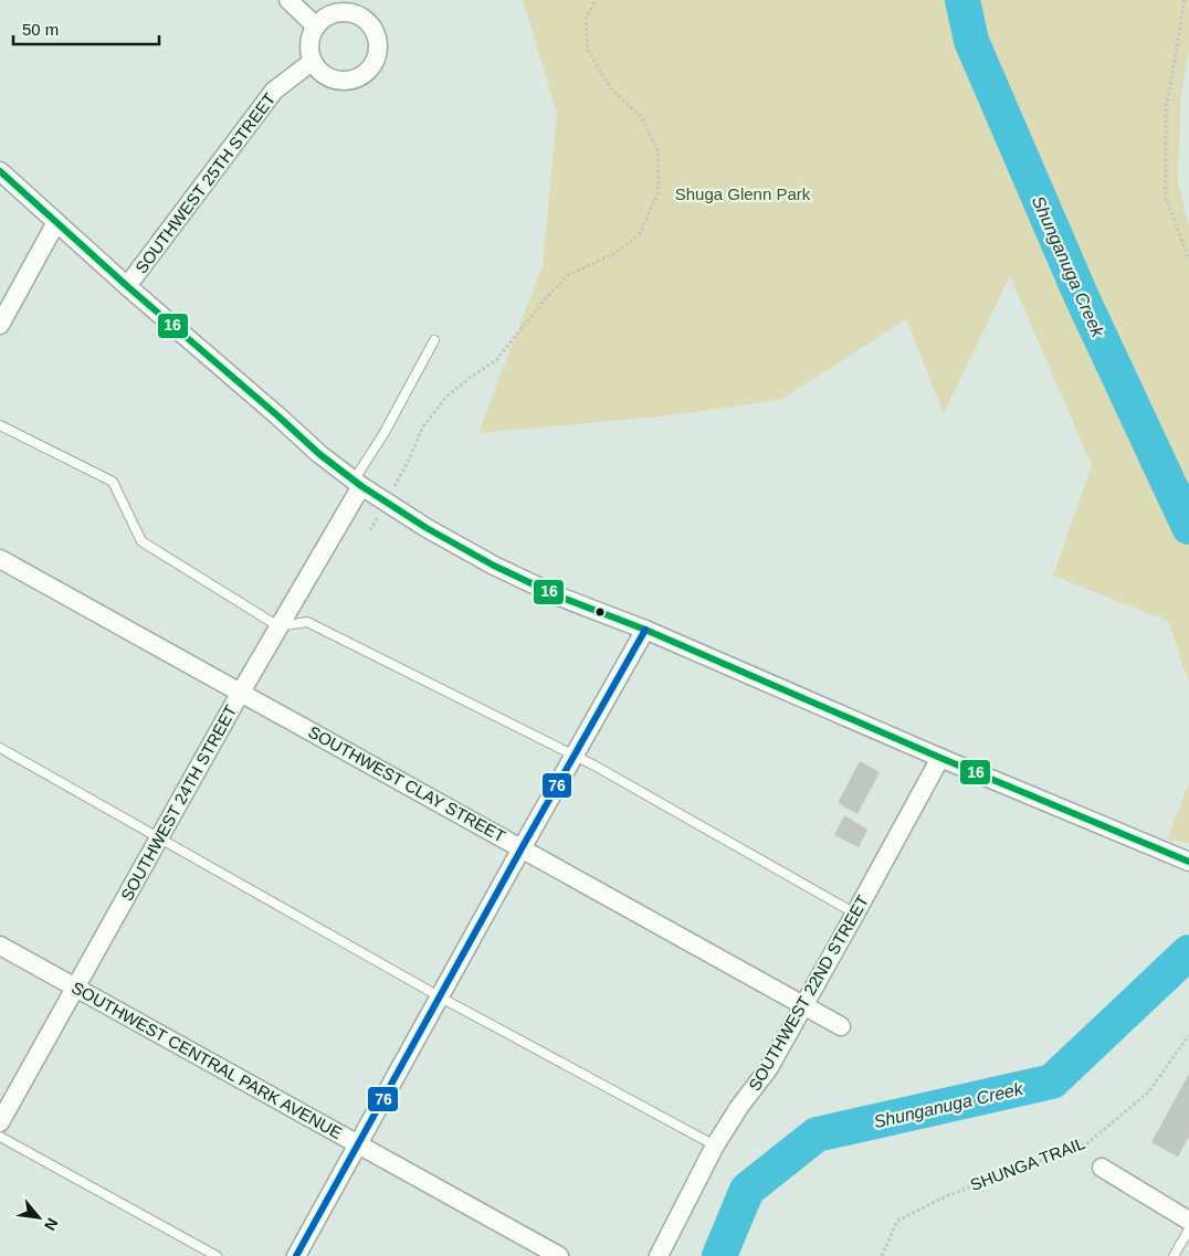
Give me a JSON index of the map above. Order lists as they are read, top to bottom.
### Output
{
  "streets": {
    "street": [
      "SOUTHWEST 25TH STREET",
      "SOUTHWEST CLAY STREET",
      "SOUTHWEST 24TH STREET",
      "SOUTHWEST 22ND STREET",
      "SOUTHWEST CENTRAL PARK AVENUE"
    ],
    "path": ["SHUNGA TRAIL"]
  },
  "crossings": [
    ["SOUTHWEST CLAY STREET", "SOUTHWEST 24TH STREET"],
    ["SOUTHWEST CLAY STREET", "SOUTHWEST 22ND STREET"],
    ["SOUTHWEST 24TH STREET", "SOUTHWEST CENTRAL PARK AVENUE"]
  ],
  "water": ["Shunganuga Creek"],
  "parks": ["Shuga Glenn Park"],
  "lines": ["transit line 16", "transit line 76"],
  "scale_bar": "50 m",
  "north": "bottom right"
}
